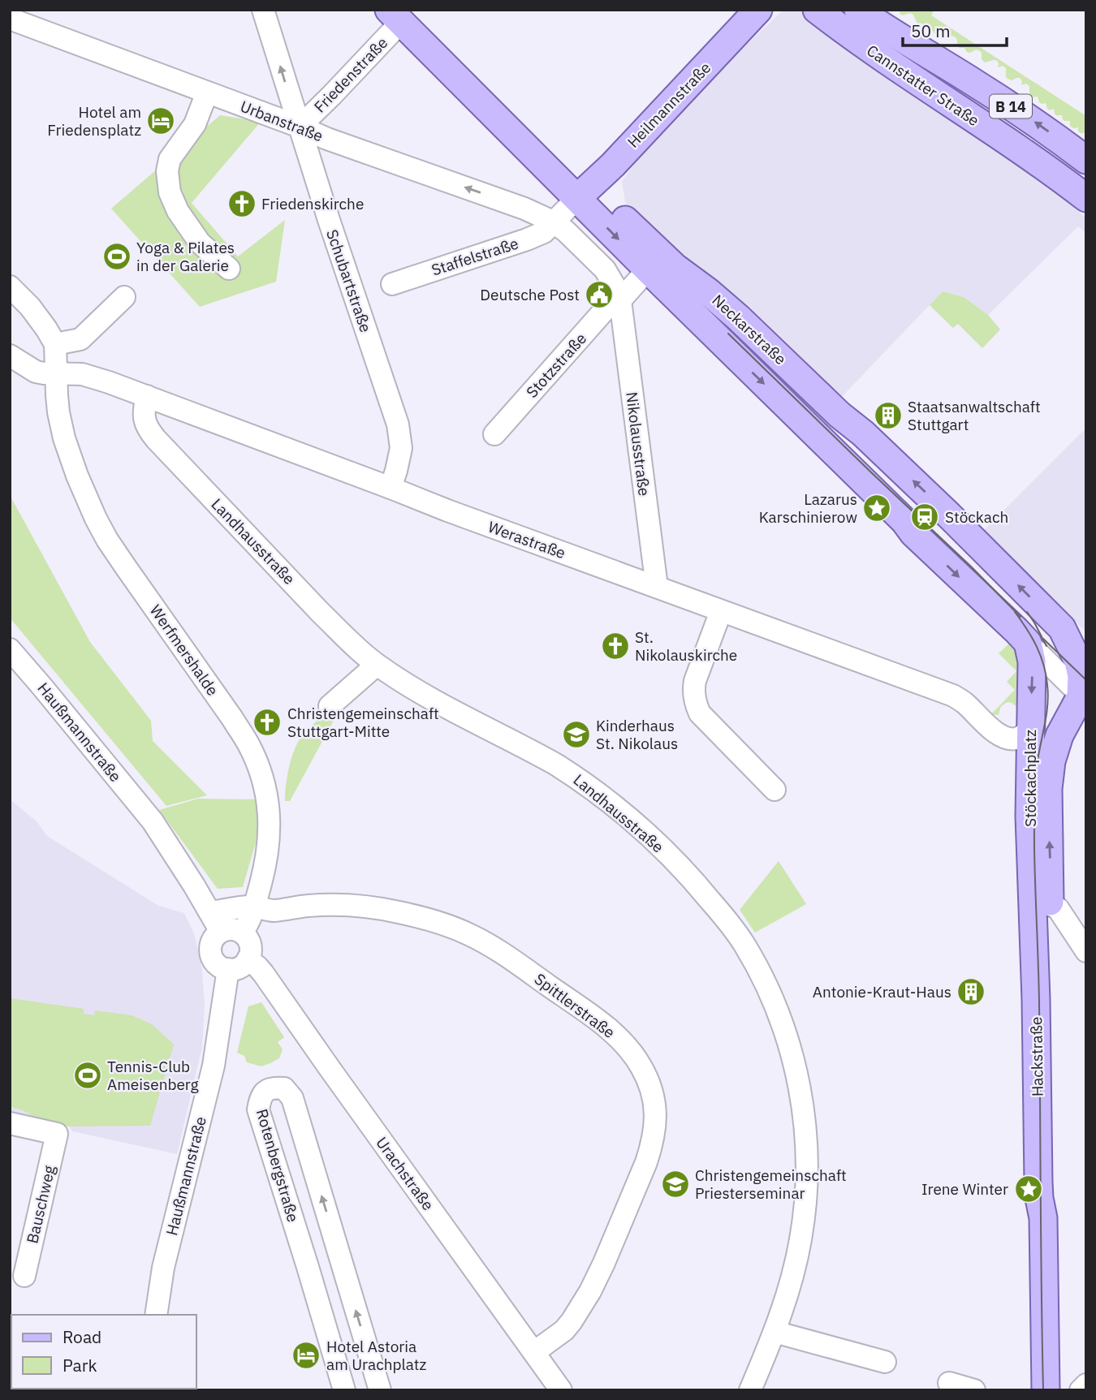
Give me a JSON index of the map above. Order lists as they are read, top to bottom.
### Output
{
  "streets": {
    "main road": [
      "Cannstatter Straße",
      "Heilmannstraße",
      "B 14",
      "Neckarstraße",
      "Stöckachplatz",
      "Hackstraße"
    ],
    "street": [
      "Friedenstraße",
      "Urbanstraße",
      "Staffelstraße",
      "Schubartstraße",
      "Stotzstraße",
      "Nikolausstraße",
      "Werastraße",
      "Landhausstraße",
      "Werfmershalde",
      "Haußmannstraße",
      "Spittlerstraße",
      "Rotenbergstraße",
      "Urachstraße",
      "Bauschweg"
    ]
  },
  "crossings": [
    ["Friedenstraße", "Urbanstraße"],
    ["Friedenstraße", "Schubartstraße"],
    ["Friedenstraße", "Neckarstraße"],
    ["Heilmannstraße", "Neckarstraße"],
    ["Urbanstraße", "Staffelstraße"],
    ["Urbanstraße", "Schubartstraße"],
    ["Urbanstraße", "Neckarstraße"],
    ["Staffelstraße", "Neckarstraße"],
    ["Schubartstraße", "Werastraße"],
    ["Neckarstraße", "Stotzstraße"],
    ["Neckarstraße", "Nikolausstraße"],
    ["Neckarstraße", "Stöckachplatz"],
    ["Neckarstraße", "Hackstraße"],
    ["Stotzstraße", "Nikolausstraße"],
    ["Nikolausstraße", "Werastraße"],
    ["Werastraße", "Landhausstraße"],
    ["Werastraße", "Werfmershalde"],
    ["Werastraße", "Stöckachplatz"],
    ["Werfmershalde", "Haußmannstraße"],
    ["Werfmershalde", "Spittlerstraße"],
    ["Werfmershalde", "Urachstraße"],
    ["Haußmannstraße", "Spittlerstraße"],
    ["Haußmannstraße", "Urachstraße"],
    ["Stöckachplatz", "Hackstraße"],
    ["Spittlerstraße", "Urachstraße"]
  ],
  "one_way": ["Urbanstraße"],
  "places": {
    "hotel": ["Hotel am Friedensplatz", "Hotel Astoria am Urachplatz"],
    "church": ["Friedenskirche", "St. Nikolauskirche", "Christengemeinschaft Stuttgart-Mitte"],
    "sports": ["Yoga & Pilates in der Galerie", "Tennis-Club Ameisenberg"],
    "public building": ["Deutsche Post"],
    "building": ["Staatsanwaltschaft Stuttgart", "Antonie-Kraut-Haus"],
    "place": ["Lazarus Karschinierow", "Irene Winter"],
    "station": ["Stöckach"],
    "school or university": ["Kinderhaus St. Nikolaus", "Christengemeinschaft Priesterseminar"]
  },
  "legend": ["Road", "Park"],
  "scale_bar": "50 m"
}
